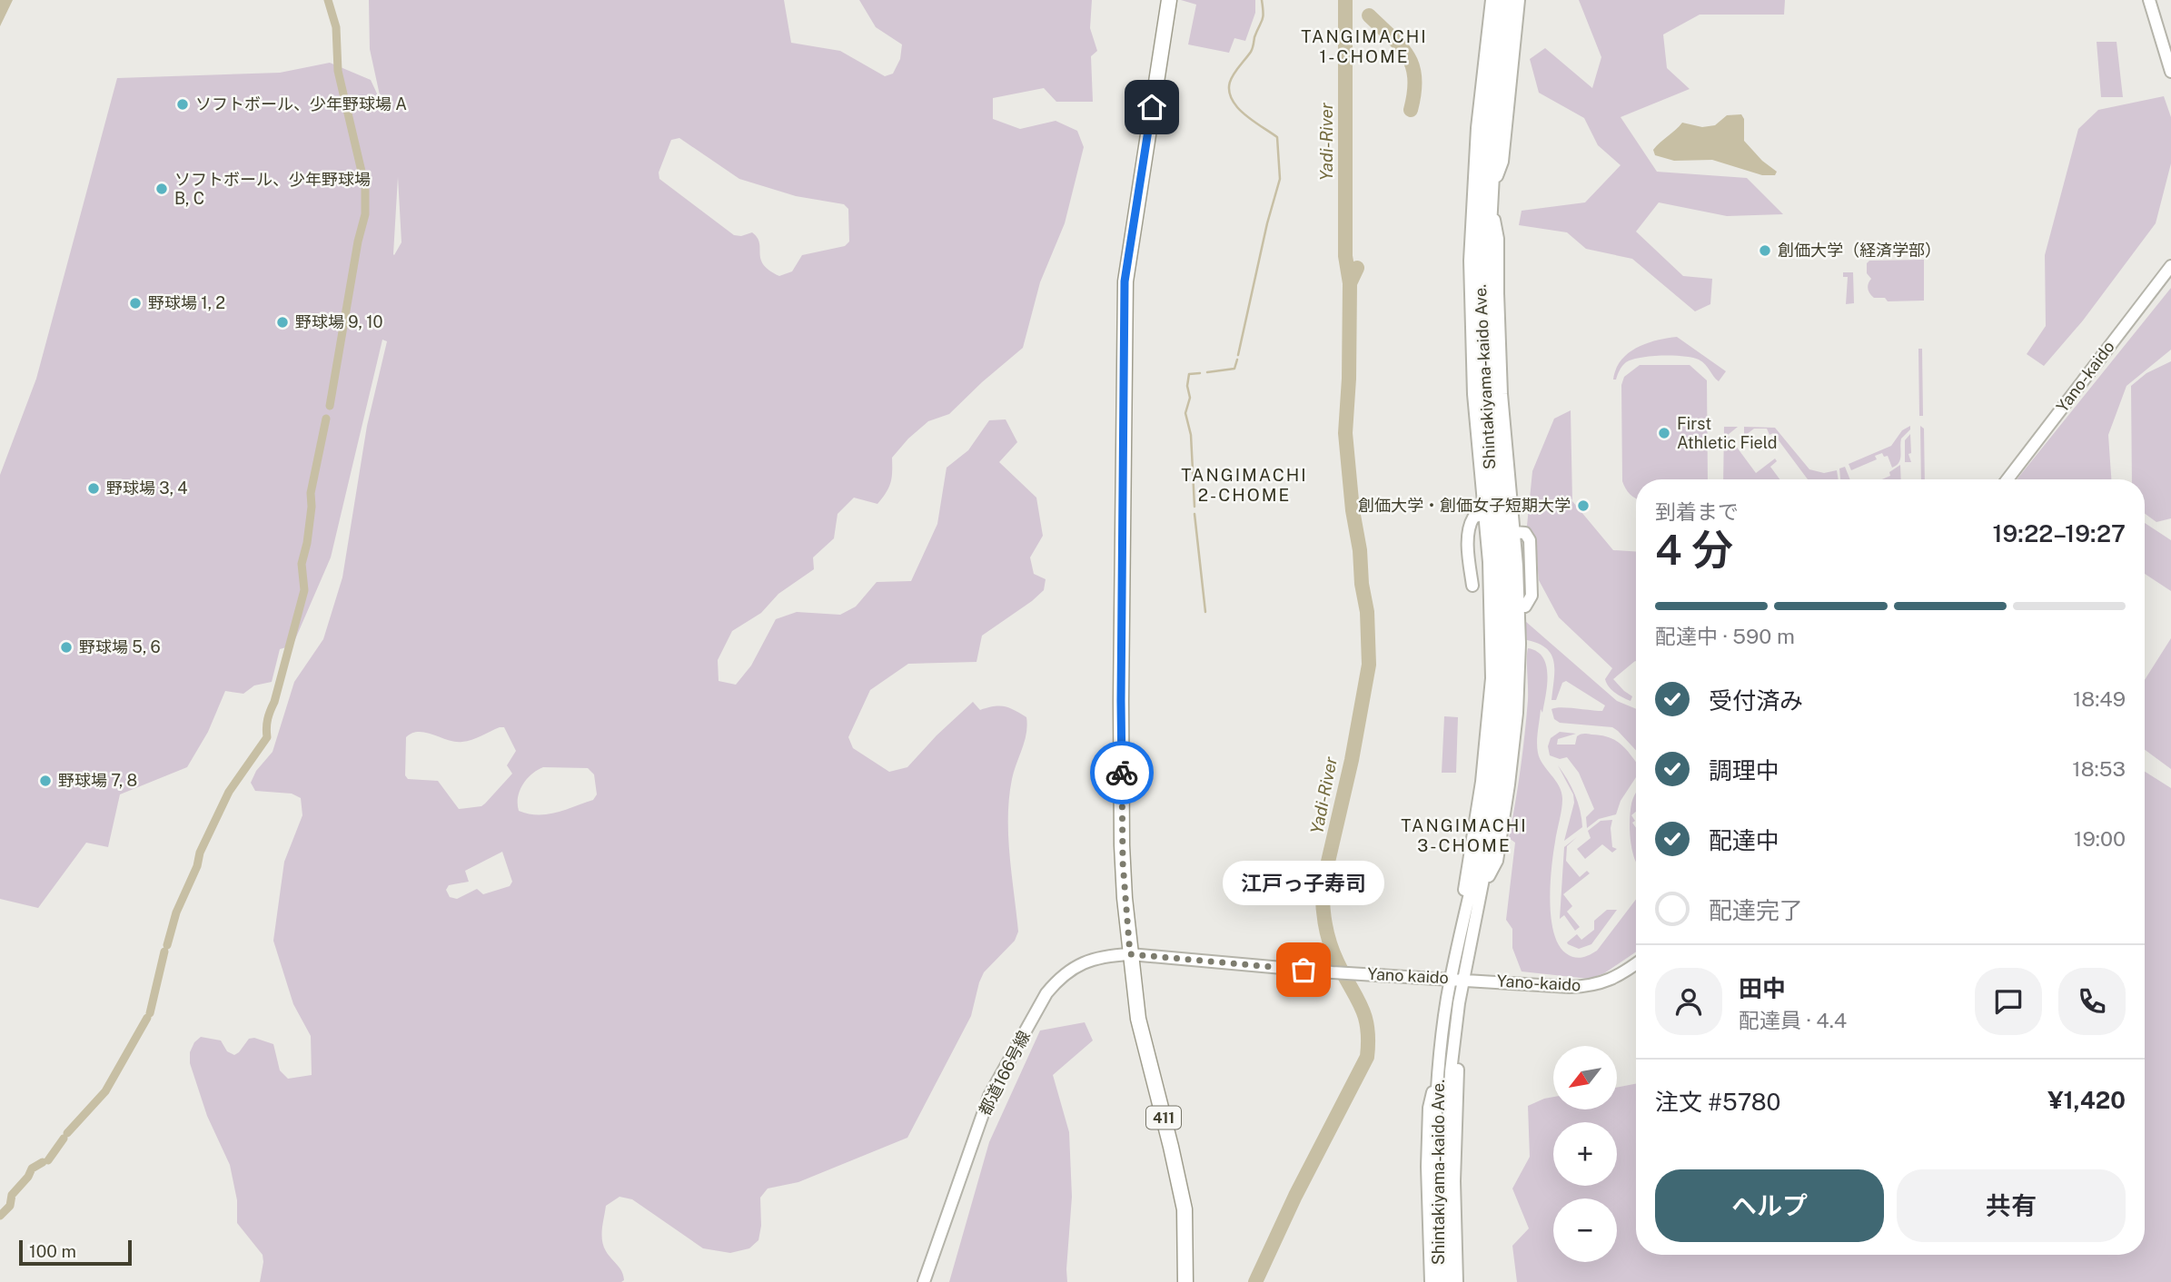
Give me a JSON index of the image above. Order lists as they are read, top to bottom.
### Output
{
  "streets": {
    "highway": ["411"],
    "main road": [
      "Shintakiyama-kaido Ave.",
      "Yano-kaido",
      "Yano kaido",
      "都道166号線"
    ]
  },
  "crossings": [
    ["Shintakiyama-kaido Ave.", "Yano-kaido"],
    ["Shintakiyama-kaido Ave.", "Yano kaido"],
    ["Yano-kaido", "Yano kaido"],
    ["Yano kaido", "都道166号線"],
    ["Yano kaido", "411"],
    ["都道166号線", "411"]
  ],
  "districts": ["TANGIMACHI 1-CHOME", "TANGIMACHI 2-CHOME", "TANGIMACHI 3-CHOME"],
  "water": ["Yadi-River"],
  "places": [
    "ソフトボール、少年野球場 A",
    "ソフトボール、少年野球場 B, C",
    "創価大学（経済学部）",
    "野球場 1, 2",
    "野球場 9, 10",
    "First Athletic Field",
    "野球場 3, 4",
    "創価大学・創価女子短期大学",
    "野球場 5, 6",
    "野球場 7, 8",
    "江戸っ子寿司"
  ],
  "scale_bar": "100 m",
  "north": "bottom left",
  "page": {
    "heading": ["4 分", "到着まで", "19:22–19:27"],
    "panel": [
      "田中",
      "配達員 · 4.4",
      "注文 #5780",
      "¥1,420"
    ],
    "bar": "配達中 · 590 m",
    "list": [
      ["受付済み", "18:49"],
      ["調理中", "18:53"],
      ["配達中", "19:00"],
      "配達完了"
    ],
    "bubble": "江戸っ子寿司",
    "map_buttons": ["+", "−"],
    "buttons": ["ヘルプ", "共有"],
    "scale": "100 m"
  }
}
